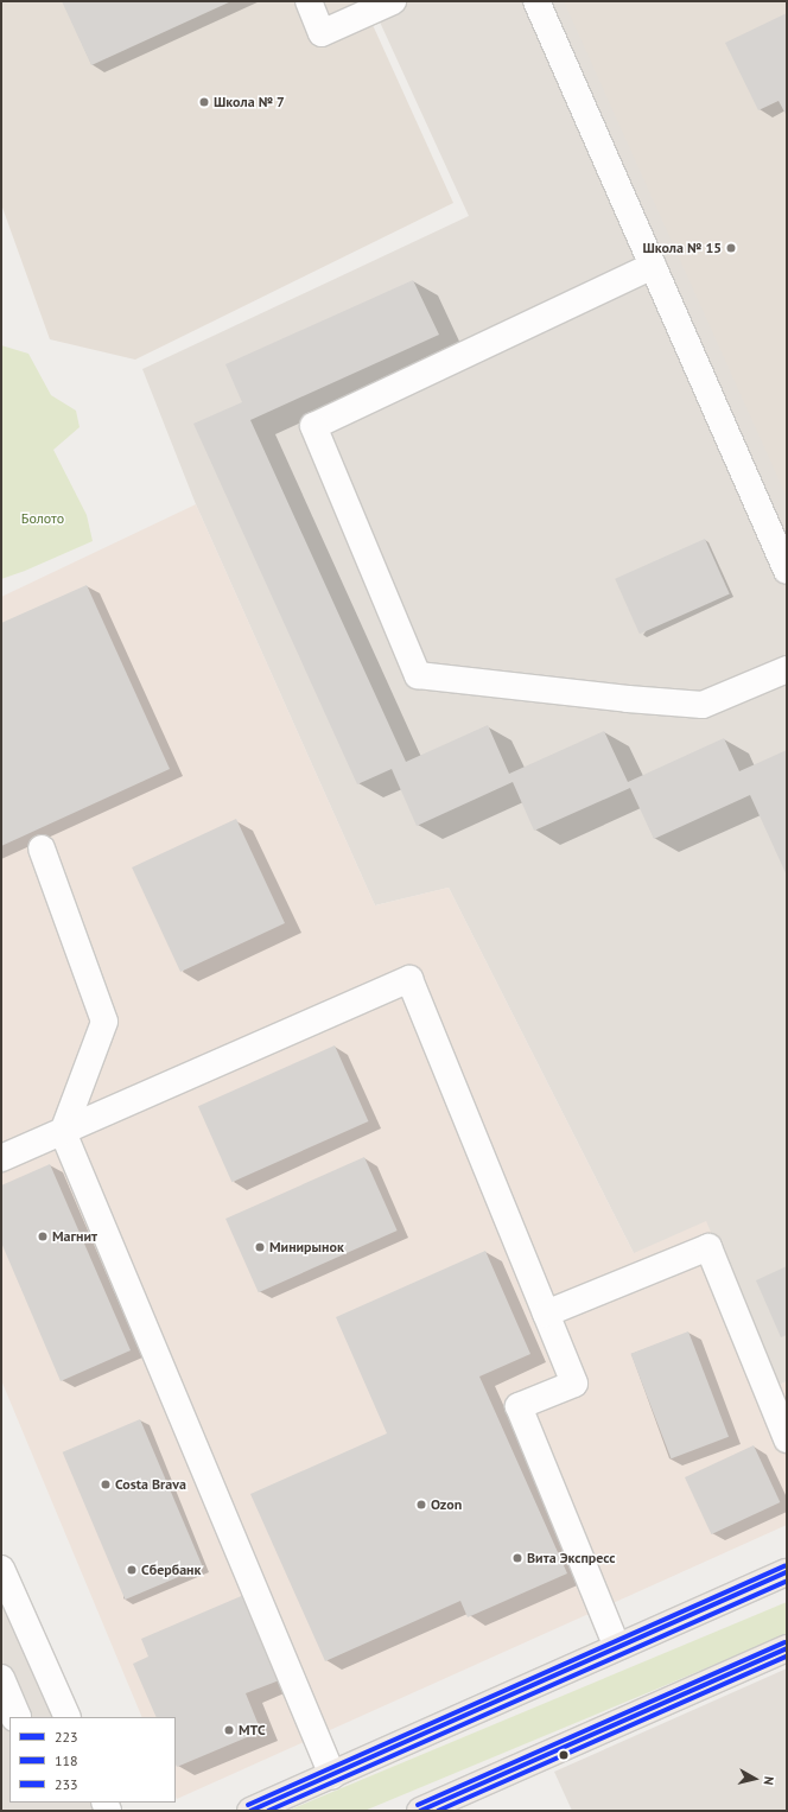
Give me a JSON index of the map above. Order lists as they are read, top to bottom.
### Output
{
  "parks": ["Болото"],
  "places": [
    "Школа № 7",
    "Школа № 15",
    "Магнит",
    "Минирынок",
    "Costa Brava",
    "Ozon",
    "Вита Экспресс",
    "Сбербанк",
    "МТС"
  ],
  "lines": ["transit line 233", "transit line 223", "transit line 118"],
  "legend": ["223", "118", "233"],
  "north": "right"
}
